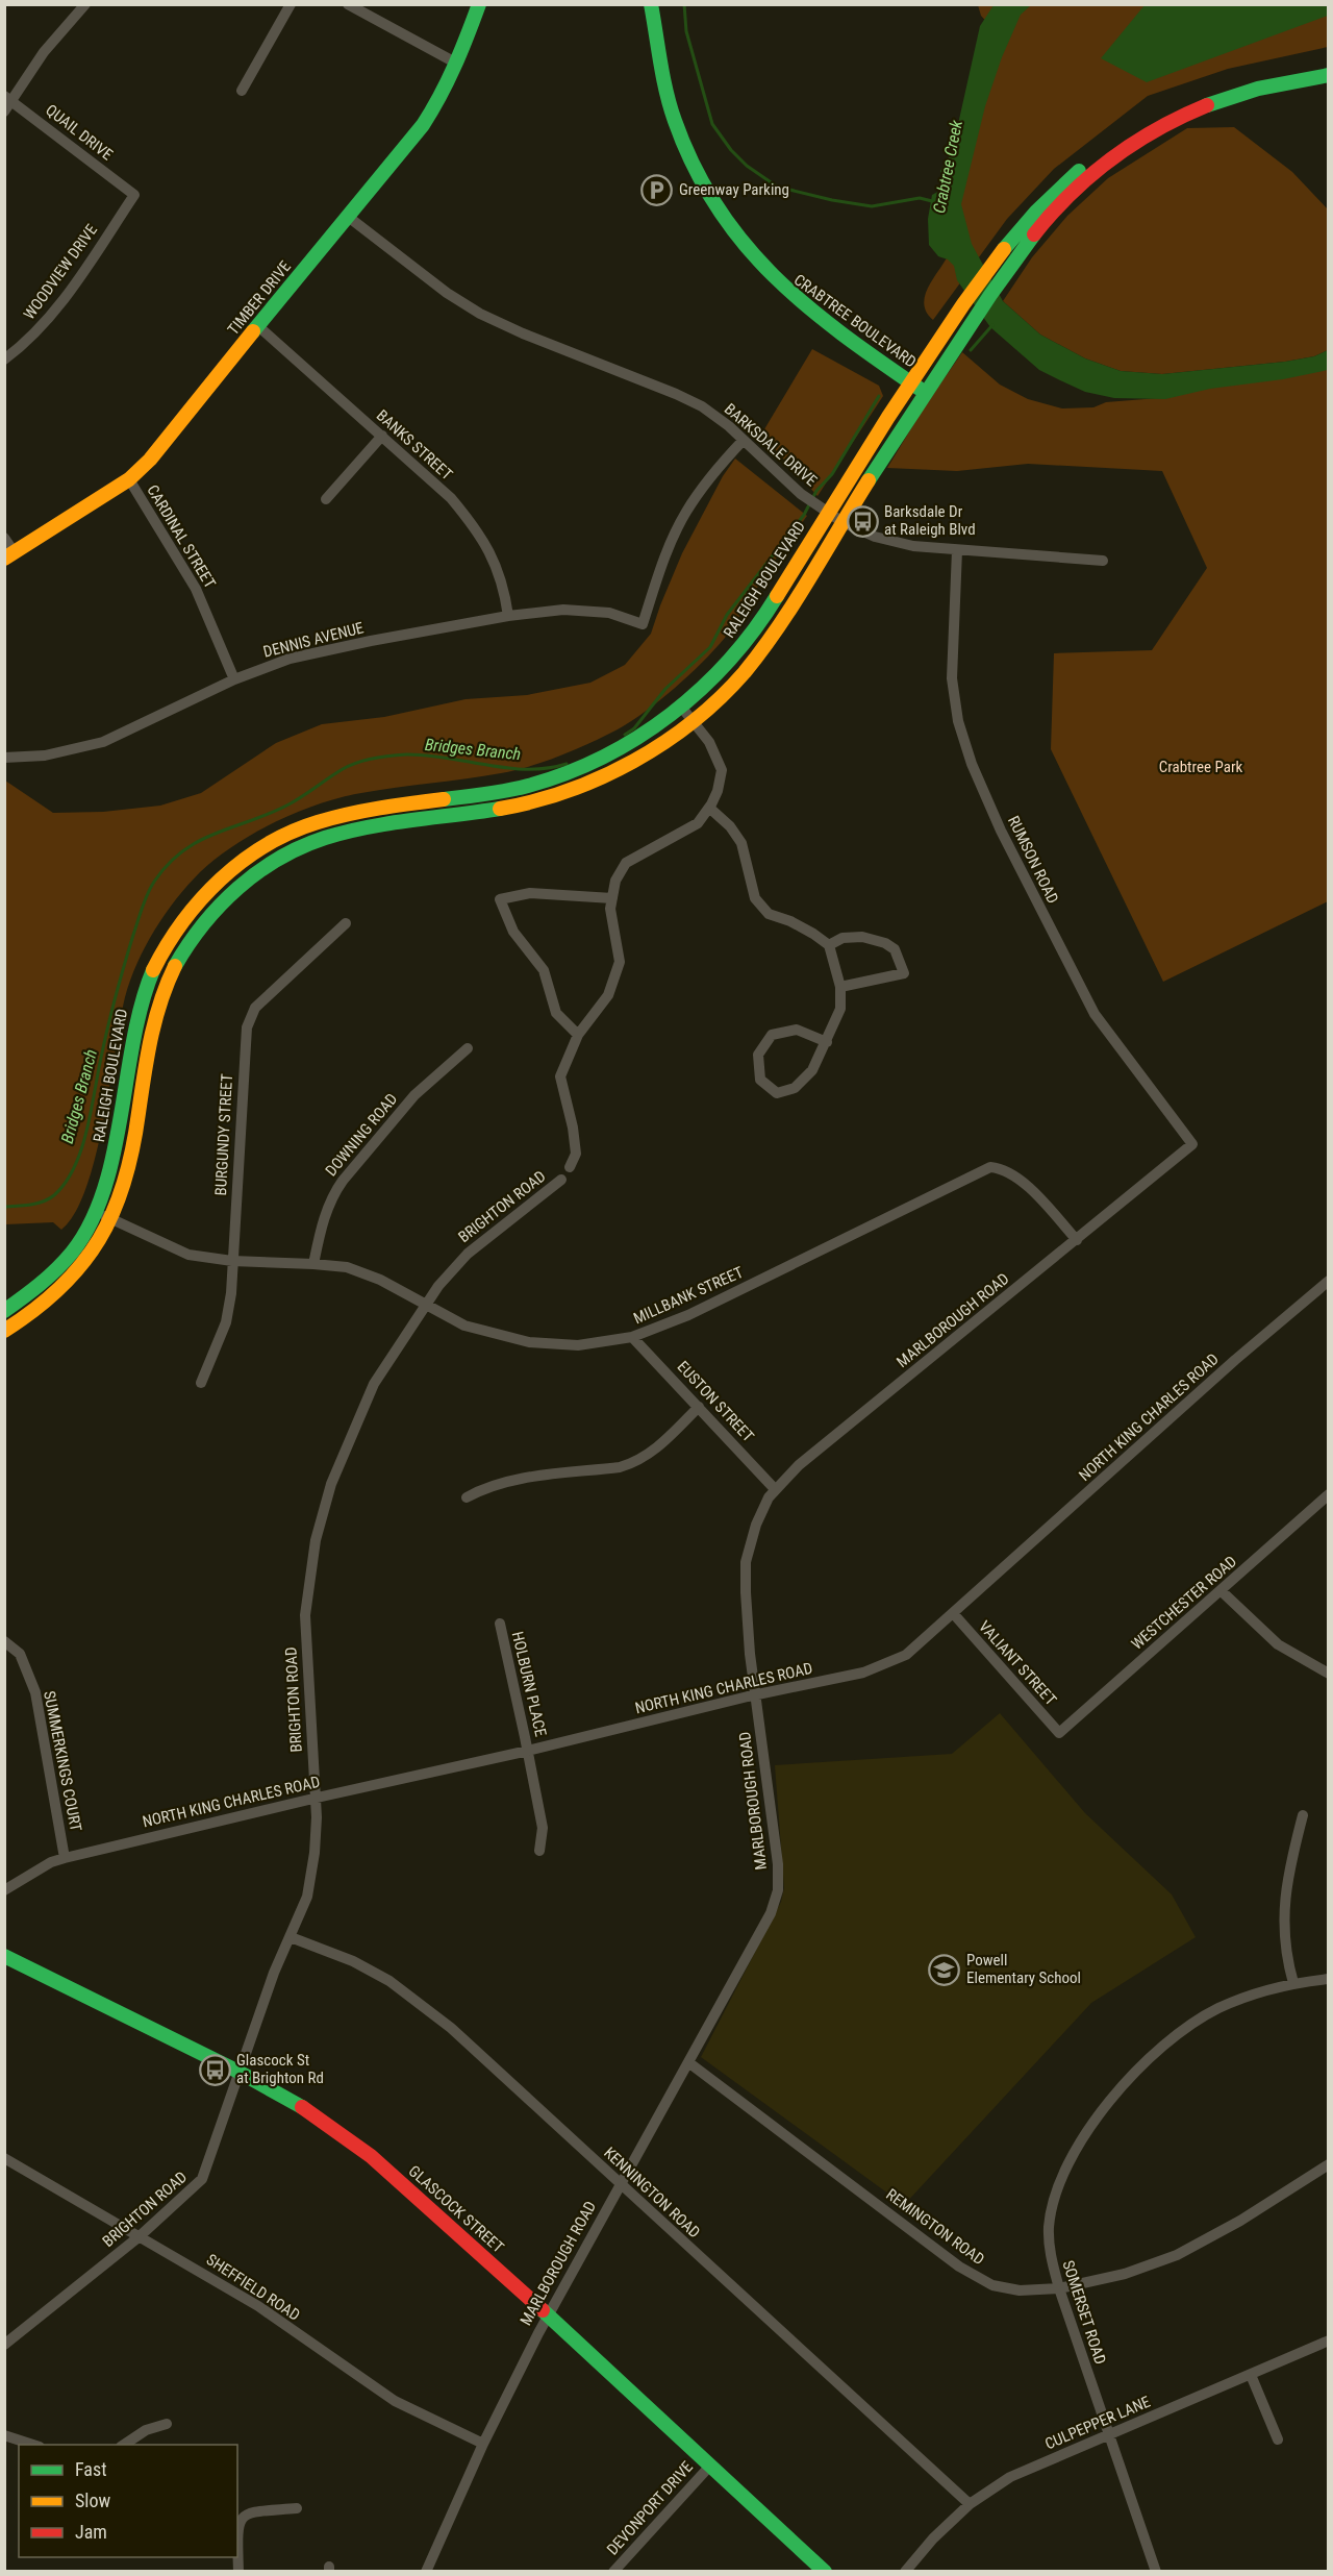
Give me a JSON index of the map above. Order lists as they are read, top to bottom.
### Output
{
  "streets": {
    "main road": [
      "TIMBER DRIVE",
      "CRABTREE BOULEVARD",
      "RALEIGH BOULEVARD",
      "GLASCOCK STREET"
    ],
    "street": [
      "QUAIL DRIVE",
      "WOODVIEW DRIVE",
      "BANKS STREET",
      "BARKSDALE DRIVE",
      "CARDINAL STREET",
      "DENNIS AVENUE",
      "RUMSON ROAD",
      "BURGUNDY STREET",
      "DOWNING ROAD",
      "BRIGHTON ROAD",
      "MILLBANK STREET",
      "MARLBOROUGH ROAD",
      "EUSTON STREET",
      "NORTH KING CHARLES ROAD",
      "WESTCHESTER ROAD",
      "VALIANT STREET",
      "HOLBURN PLACE",
      "SUMMERKINGS COURT",
      "KENNINGTON ROAD",
      "REMINGTON ROAD",
      "SHEFFIELD ROAD",
      "SOMERSET ROAD",
      "CULPEPPER LANE",
      "DEVONPORT DRIVE"
    ]
  },
  "crossings": [
    ["QUAIL DRIVE", "WOODVIEW DRIVE"],
    ["TIMBER DRIVE", "BANKS STREET"],
    ["TIMBER DRIVE", "BARKSDALE DRIVE"],
    ["TIMBER DRIVE", "CARDINAL STREET"],
    ["CRABTREE BOULEVARD", "RALEIGH BOULEVARD"],
    ["BANKS STREET", "DENNIS AVENUE"],
    ["BARKSDALE DRIVE", "RALEIGH BOULEVARD"],
    ["BARKSDALE DRIVE", "DENNIS AVENUE"],
    ["BARKSDALE DRIVE", "RUMSON ROAD"],
    ["CARDINAL STREET", "DENNIS AVENUE"],
    ["RALEIGH BOULEVARD", "MILLBANK STREET"],
    ["RUMSON ROAD", "MARLBOROUGH ROAD"],
    ["BURGUNDY STREET", "MILLBANK STREET"],
    ["DOWNING ROAD", "MILLBANK STREET"],
    ["BRIGHTON ROAD", "MILLBANK STREET"],
    ["BRIGHTON ROAD", "NORTH KING CHARLES ROAD"],
    ["BRIGHTON ROAD", "KENNINGTON ROAD"],
    ["BRIGHTON ROAD", "GLASCOCK STREET"],
    ["BRIGHTON ROAD", "SHEFFIELD ROAD"],
    ["MILLBANK STREET", "MARLBOROUGH ROAD"],
    ["MILLBANK STREET", "EUSTON STREET"],
    ["MARLBOROUGH ROAD", "EUSTON STREET"],
    ["MARLBOROUGH ROAD", "NORTH KING CHARLES ROAD"],
    ["MARLBOROUGH ROAD", "KENNINGTON ROAD"],
    ["MARLBOROUGH ROAD", "GLASCOCK STREET"],
    ["MARLBOROUGH ROAD", "REMINGTON ROAD"],
    ["MARLBOROUGH ROAD", "SHEFFIELD ROAD"],
    ["NORTH KING CHARLES ROAD", "VALIANT STREET"],
    ["NORTH KING CHARLES ROAD", "HOLBURN PLACE"],
    ["NORTH KING CHARLES ROAD", "SUMMERKINGS COURT"],
    ["WESTCHESTER ROAD", "VALIANT STREET"],
    ["KENNINGTON ROAD", "CULPEPPER LANE"],
    ["GLASCOCK STREET", "DEVONPORT DRIVE"],
    ["REMINGTON ROAD", "SOMERSET ROAD"],
    ["SOMERSET ROAD", "CULPEPPER LANE"]
  ],
  "water": ["Crabtree Creek", "Bridges Branch"],
  "parks": ["Crabtree Park"],
  "places": {
    "parking": ["Greenway Parking"],
    "bus stop": ["Barksdale Dr at Raleigh Blvd", "Glascock St at Brighton Rd"],
    "school or university": ["Powell Elementary School"]
  },
  "legend": ["Fast", "Slow", "Jam"]
}
